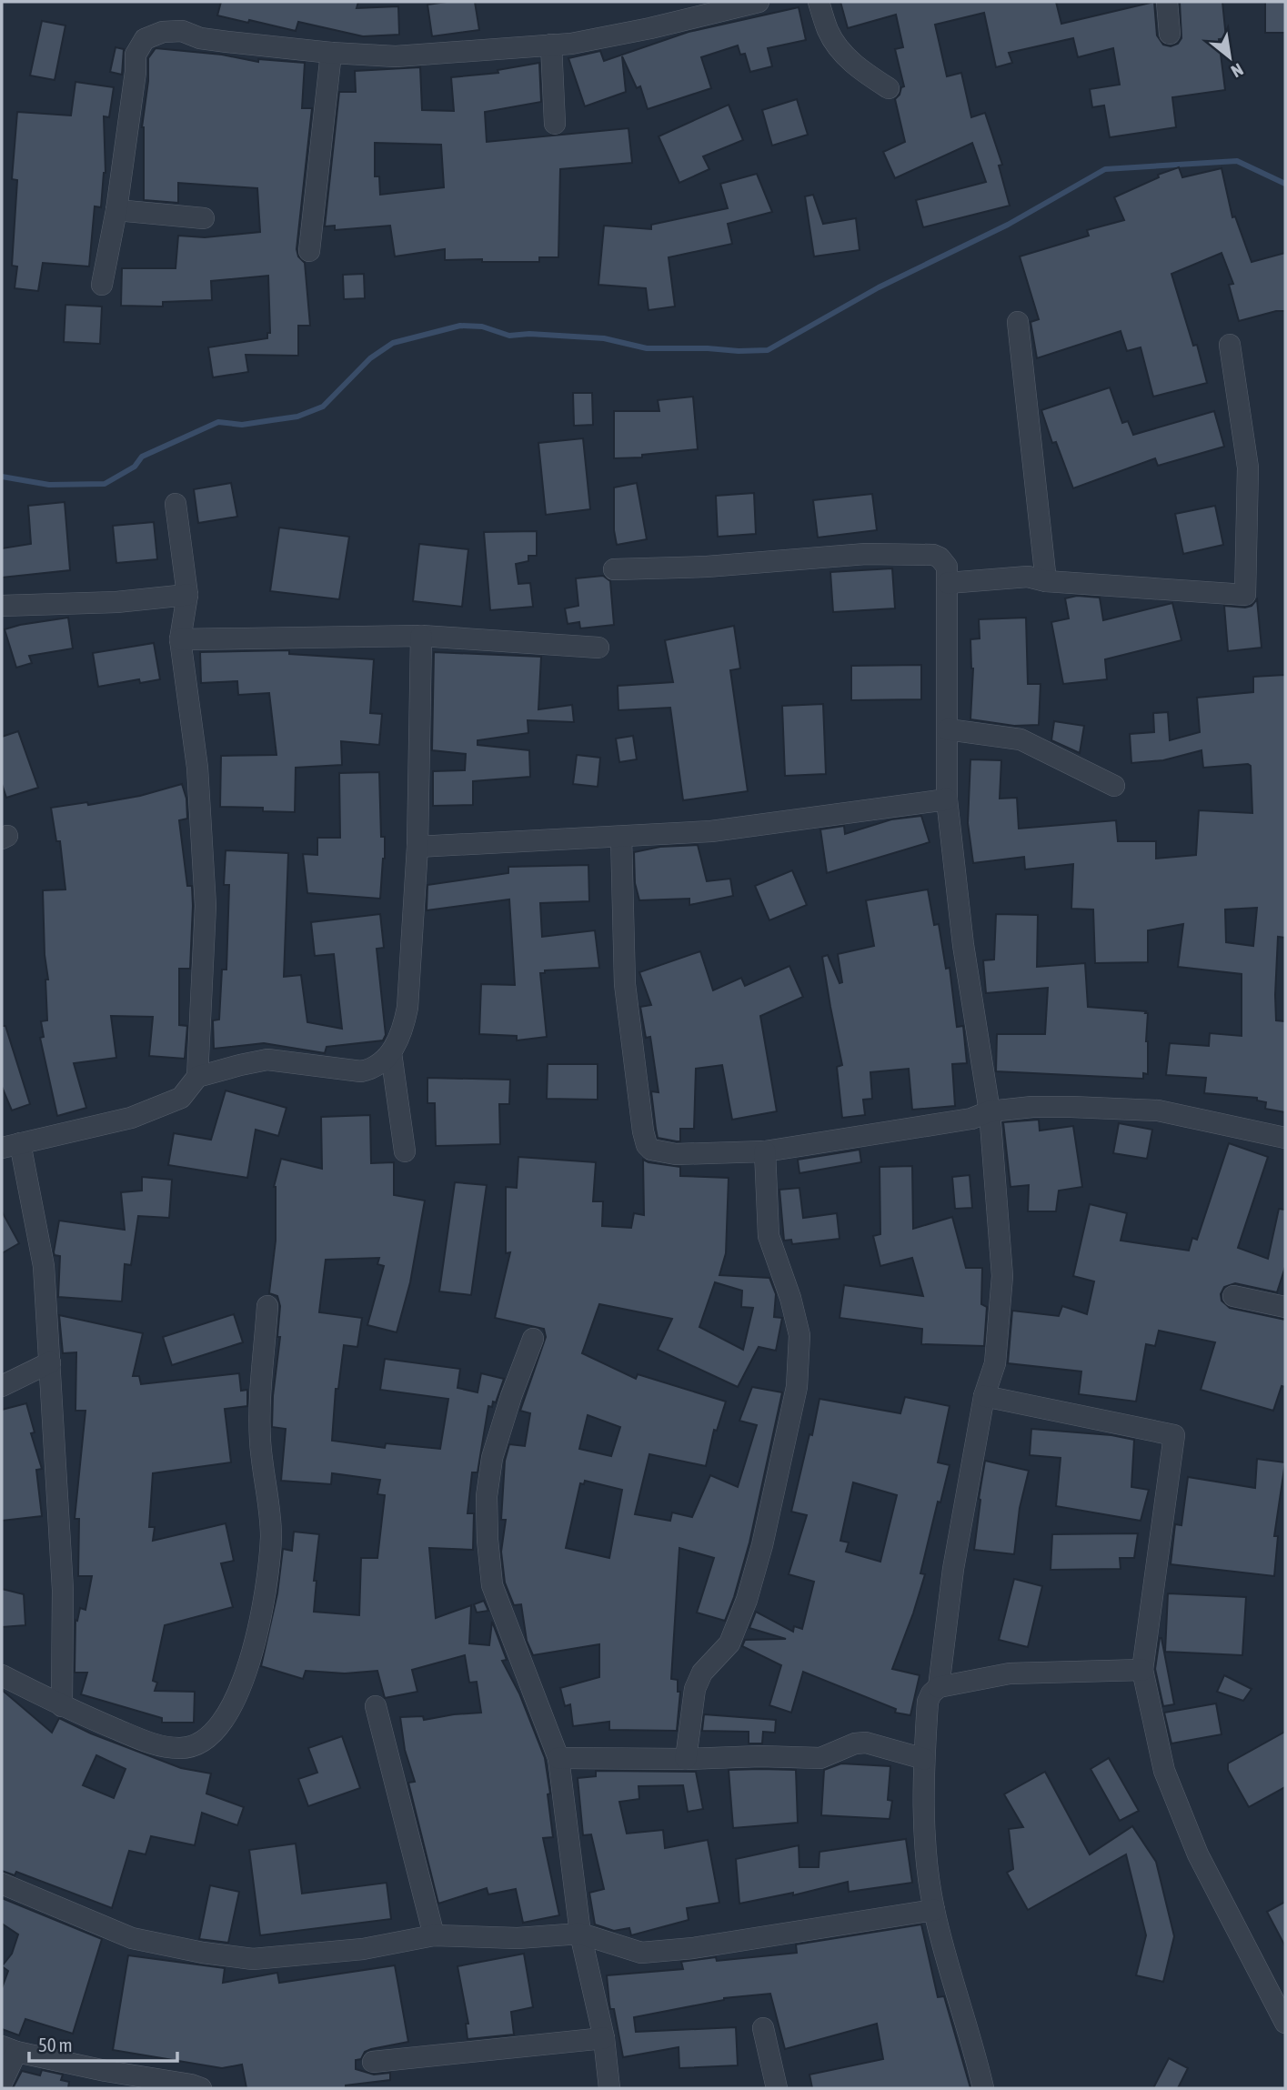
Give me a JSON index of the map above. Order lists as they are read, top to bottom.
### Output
{
  "scale_bar": "50 m",
  "north": "bottom right"
}
